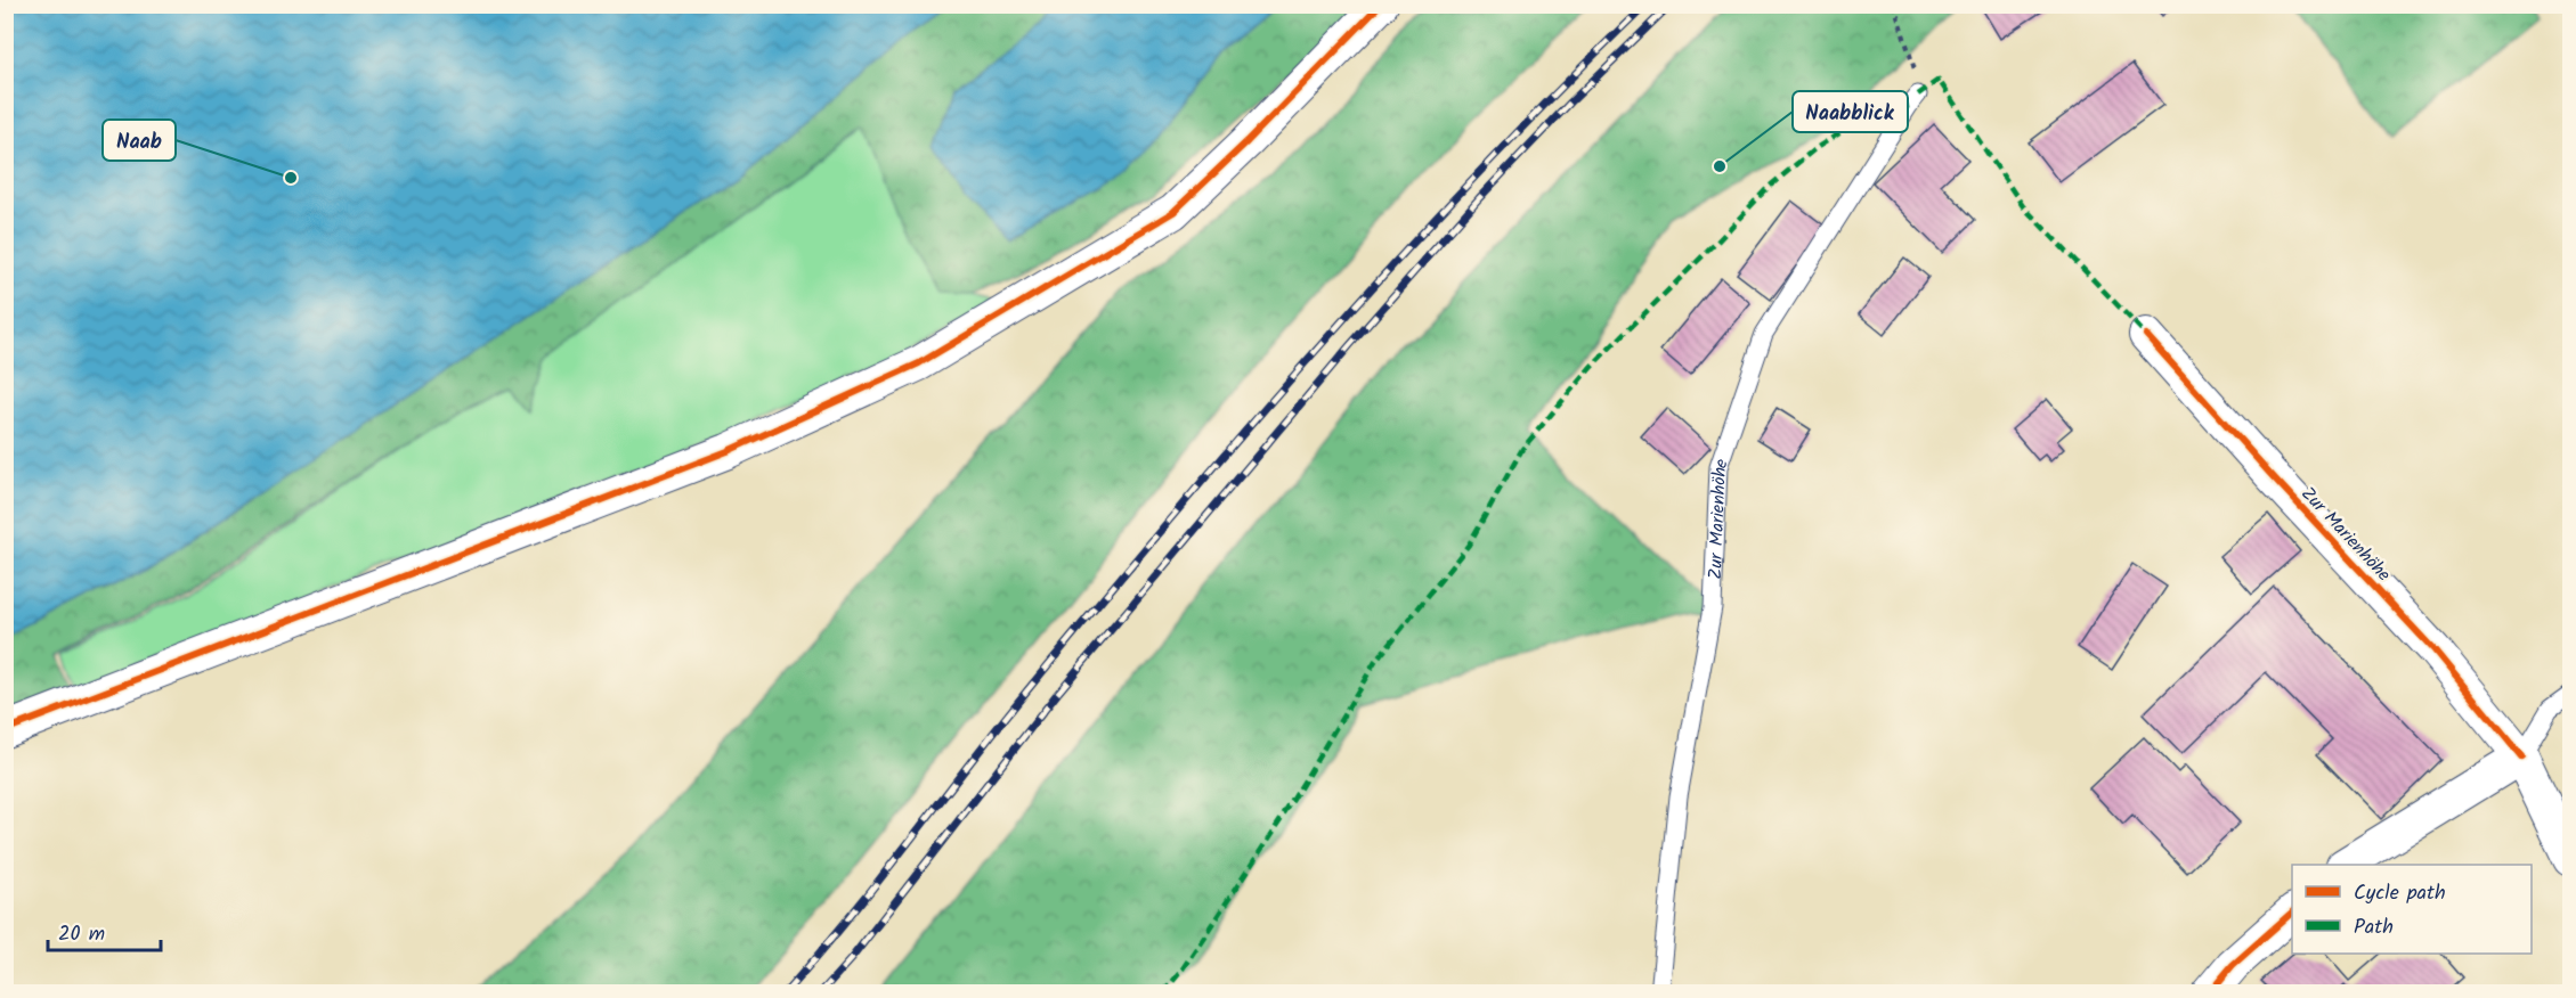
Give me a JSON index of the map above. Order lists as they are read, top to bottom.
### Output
{
  "streets": {
    "street": ["Zur Marienhöhe"]
  },
  "places": ["Naabblick", "Naab"],
  "legend": ["Cycle path", "Path"],
  "scale_bar": "20 m"
}
